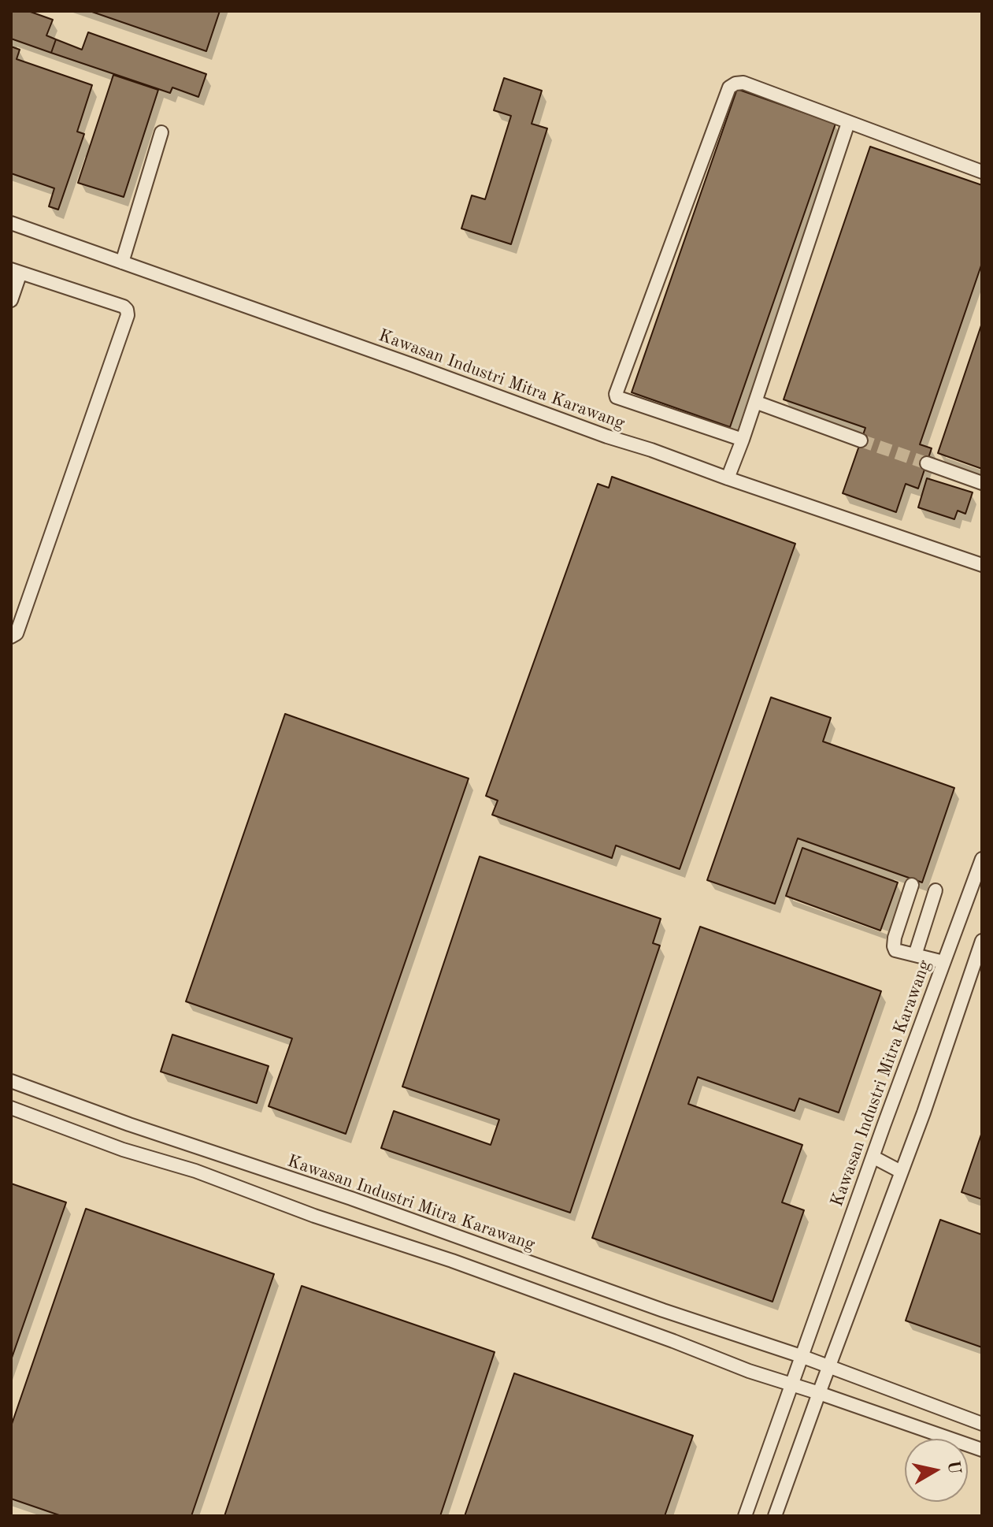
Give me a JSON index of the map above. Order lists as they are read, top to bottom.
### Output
{
  "streets": {
    "street": ["Kawasan Industri Mitra Karawang"]
  },
  "north": "right"
}
